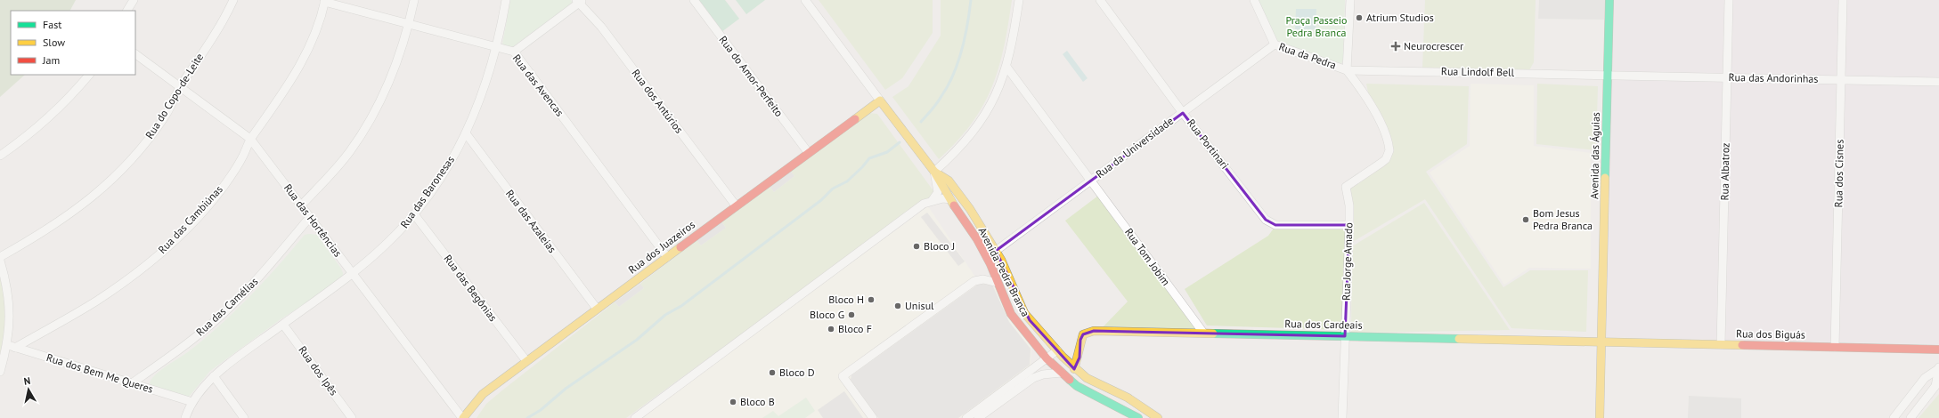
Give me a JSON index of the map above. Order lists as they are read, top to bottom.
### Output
{
  "streets": {
    "street": [
      "Rua da Pedra",
      "Rua Lindolf Bell",
      "Rua do Amor-Perfeito",
      "Rua das Andorinhas",
      "Rua das Avencas",
      "Rua do Copo-de-Leite",
      "Rua dos Antúrios",
      "Rua Portinari",
      "Rua da Universidade",
      "Avenida das Águias",
      "Rua Albatroz",
      "Rua dos Cisnes",
      "Rua das Baronesas",
      "Rua das Cambiúnas",
      "Rua das Hortências",
      "Rua das Azaleias",
      "Rua dos Juazeiros",
      "Rua Tom Jobim",
      "Rua Jorge Amado",
      "Avenida Pedra Branca",
      "Rua das Begônias",
      "Rua das Camélias",
      "Rua dos Cardeais",
      "Rua dos Biguás",
      "Rua dos Ipês",
      "Rua dos Bem Me Queres"
    ]
  },
  "crossings": [
    ["Rua da Pedra", "Rua Lindolf Bell"],
    ["Rua da Pedra", "Rua da Universidade"],
    ["Rua da Pedra", "Rua Jorge Amado"],
    ["Rua Lindolf Bell", "Rua das Andorinhas"],
    ["Rua Lindolf Bell", "Avenida das Águias"],
    ["Rua Lindolf Bell", "Rua Jorge Amado"],
    ["Rua do Amor-Perfeito", "Rua dos Juazeiros"],
    ["Rua das Andorinhas", "Avenida das Águias"],
    ["Rua das Andorinhas", "Rua Albatroz"],
    ["Rua das Andorinhas", "Rua dos Cisnes"],
    ["Rua das Avencas", "Rua das Baronesas"],
    ["Rua das Avencas", "Rua das Cambiúnas"],
    ["Rua das Avencas", "Rua dos Juazeiros"],
    ["Rua do Copo-de-Leite", "Rua das Hortências"],
    ["Rua dos Antúrios", "Rua dos Juazeiros"],
    ["Rua Portinari", "Rua da Universidade"],
    ["Rua Portinari", "Rua Jorge Amado"],
    ["Rua da Universidade", "Rua Tom Jobim"],
    ["Rua da Universidade", "Avenida Pedra Branca"],
    ["Avenida das Águias", "Rua dos Cardeais"],
    ["Avenida das Águias", "Rua dos Biguás"],
    ["Rua Albatroz", "Rua dos Biguás"],
    ["Rua dos Cisnes", "Rua dos Biguás"],
    ["Rua das Baronesas", "Rua das Hortências"],
    ["Rua das Baronesas", "Rua das Azaleias"],
    ["Rua das Baronesas", "Rua das Begônias"],
    ["Rua das Baronesas", "Rua dos Ipês"],
    ["Rua das Baronesas", "Rua dos Bem Me Queres"],
    ["Rua das Cambiúnas", "Rua das Hortências"],
    ["Rua das Cambiúnas", "Rua dos Bem Me Queres"],
    ["Rua das Hortências", "Rua dos Juazeiros"],
    ["Rua das Hortências", "Rua das Camélias"],
    ["Rua das Azaleias", "Rua dos Juazeiros"],
    ["Rua dos Juazeiros", "Avenida Pedra Branca"],
    ["Rua dos Juazeiros", "Rua das Begônias"],
    ["Rua Tom Jobim", "Rua dos Cardeais"],
    ["Rua Jorge Amado", "Rua dos Cardeais"],
    ["Avenida Pedra Branca", "Rua dos Cardeais"],
    ["Rua das Camélias", "Rua dos Bem Me Queres"],
    ["Rua dos Cardeais", "Rua dos Biguás"]
  ],
  "parks": ["Praça Passeio Pedra Branca"],
  "places": {
    "other": [
      "Atrium Studios",
      "Bom Jesus Pedra Branca",
      "Bloco J",
      "Bloco H",
      "Unisul",
      "Bloco G",
      "Bloco F",
      "Bloco D",
      "Bloco B"
    ],
    "health": ["Neurocrescer"]
  },
  "legend": ["Fast", "Slow", "Jam"],
  "north": "top"
}
